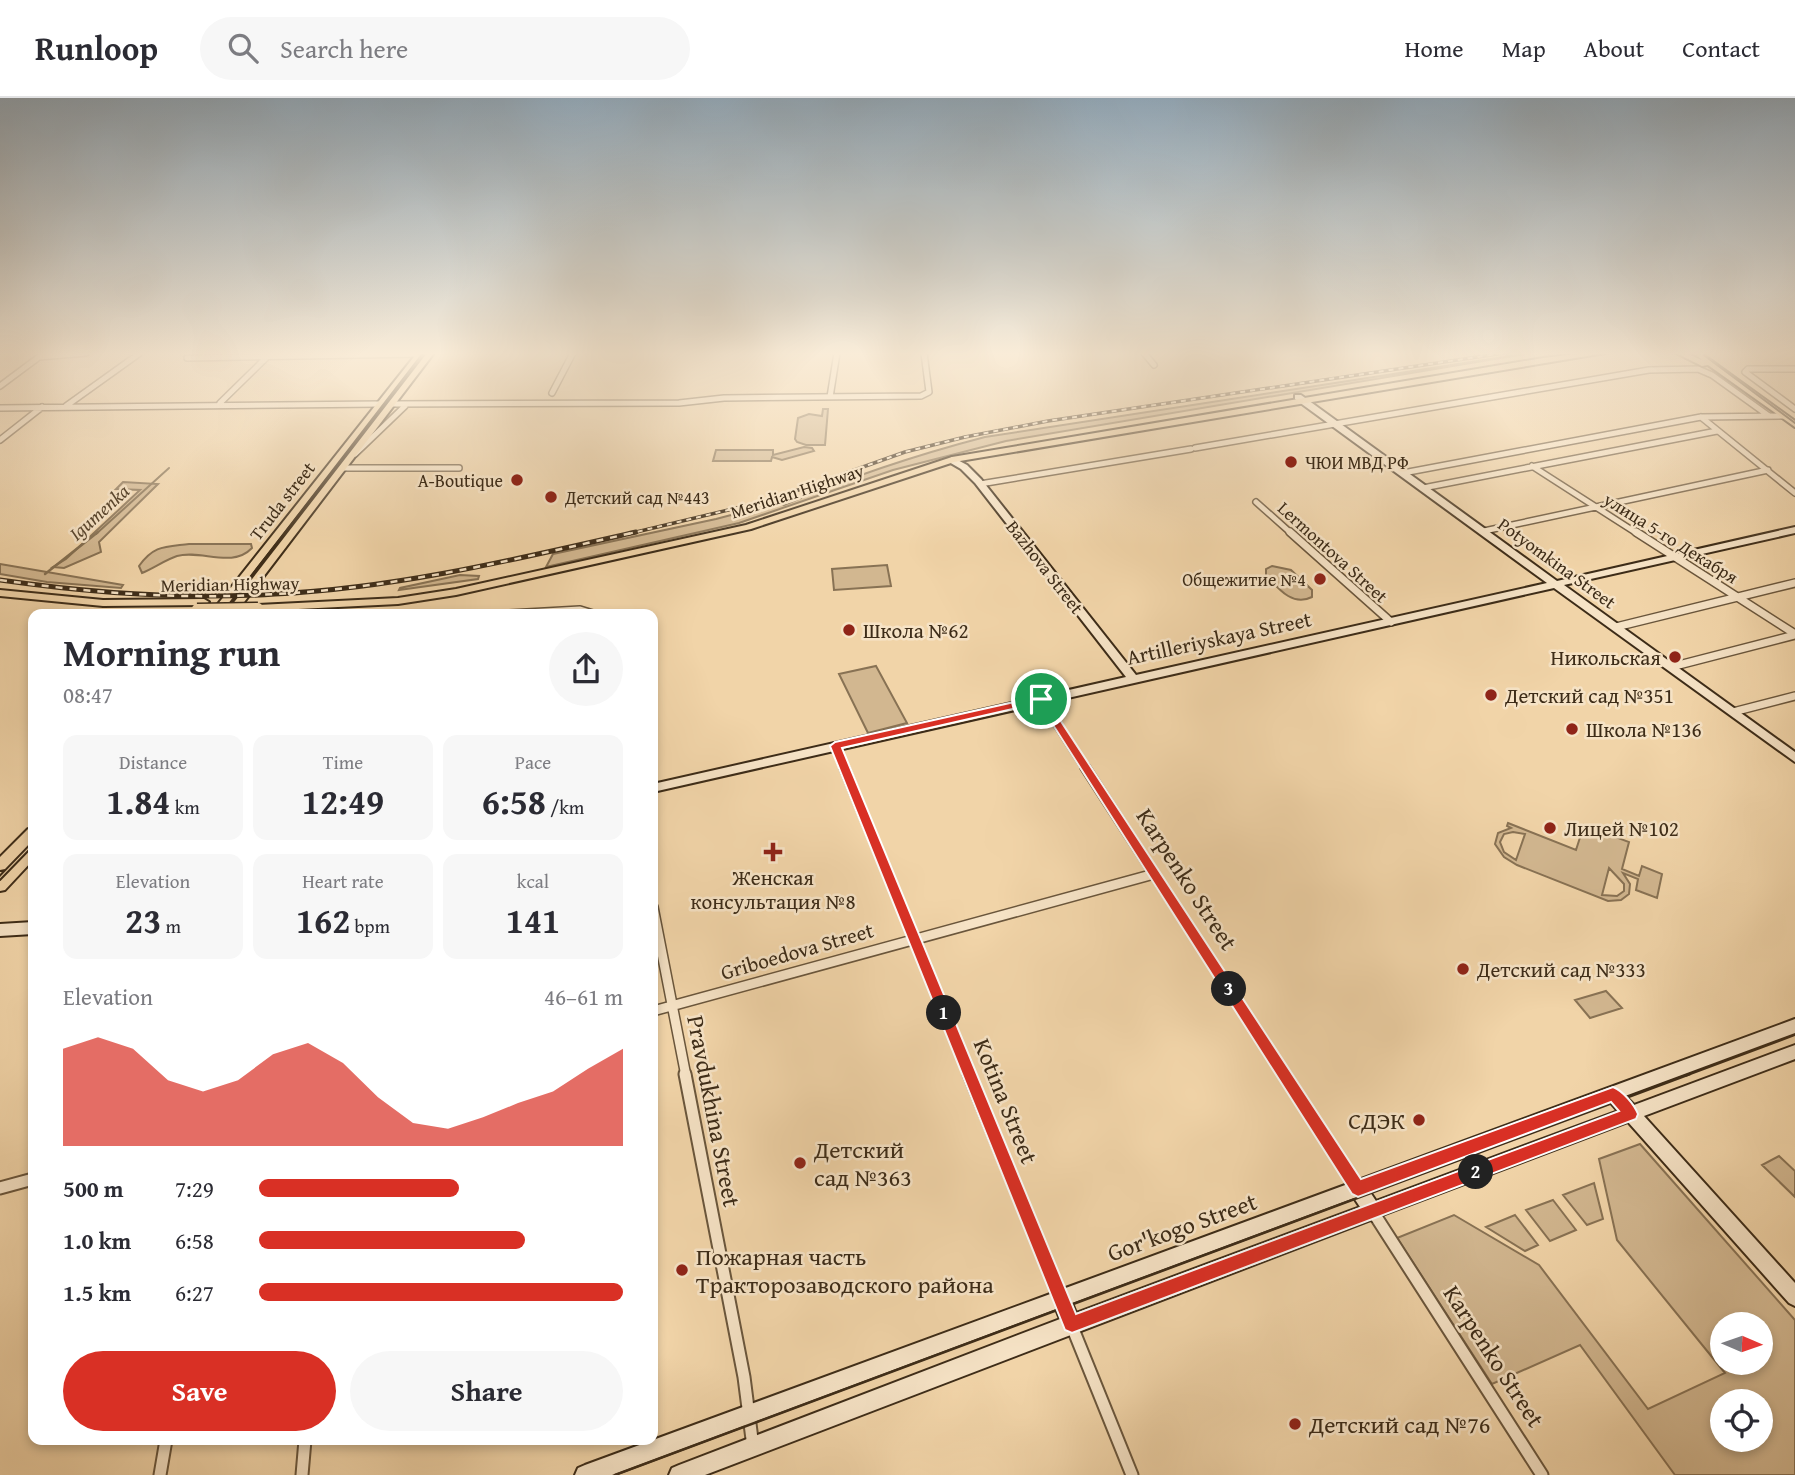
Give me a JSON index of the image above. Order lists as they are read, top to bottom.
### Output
{
  "streets": {
    "main road": ["Meridian Highway", "Truda street"],
    "street": [
      "улица 5-го Декабря",
      "Lermontova Street",
      "Potyomkina Street",
      "Bazhova Street",
      "Artilleriyskaya Street",
      "Karpenko Street",
      "Griboedova Street",
      "Kotina Street",
      "Pravdukhina Street",
      "Gor'kogo Street"
    ]
  },
  "crossings": [
    ["Meridian Highway", "Bazhova Street"],
    ["улица 5-го Декабря", "Artilleriyskaya Street"],
    ["Lermontova Street", "Artilleriyskaya Street"],
    ["Potyomkina Street", "Artilleriyskaya Street"],
    ["Bazhova Street", "Artilleriyskaya Street"],
    ["Artilleriyskaya Street", "Karpenko Street"],
    ["Artilleriyskaya Street", "Kotina Street"],
    ["Karpenko Street", "Griboedova Street"],
    ["Karpenko Street", "Gor'kogo Street"],
    ["Griboedova Street", "Kotina Street"],
    ["Griboedova Street", "Pravdukhina Street"],
    ["Kotina Street", "Gor'kogo Street"],
    ["Pravdukhina Street", "Gor'kogo Street"]
  ],
  "water": ["Igumenka"],
  "places": {
    "other": [
      "ЧЮИ МВД РФ",
      "A-Boutique",
      "Детский сад №443",
      "Общежитие №4",
      "Школа №62",
      "Никольская",
      "Детский сад №351",
      "Школа №136",
      "Лицей №102",
      "Детский сад №333",
      "СДЭК",
      "Детский сад №363",
      "Пожарная часть Тракторозаводского района",
      "Детский сад №76"
    ],
    "health": ["Женская консультация №8"]
  },
  "north": "right",
  "page": {
    "header": "Runloop",
    "search": "Search here",
    "nav": [
      "Home",
      "Map",
      "About",
      "Contact"
    ],
    "heading": ["Morning run", "08:47"],
    "stats": [
      ["Distance", "1.84 km"],
      ["Time", "12:49"],
      ["Pace", "6:58 /km"],
      ["Elevation", "23 m"],
      ["Heart rate", "162 bpm"],
      ["kcal", "141"]
    ],
    "chart": ["Elevation", "46–61 m"],
    "pins": ["3", "1", "2"],
    "list": [
      {
        "name": "500 m",
        "note": "7:29"
      },
      {
        "name": "1.0 km",
        "note": "6:58"
      },
      {
        "name": "1.5 km",
        "note": "6:27"
      }
    ],
    "buttons": ["Save", "Share"]
  }
}
